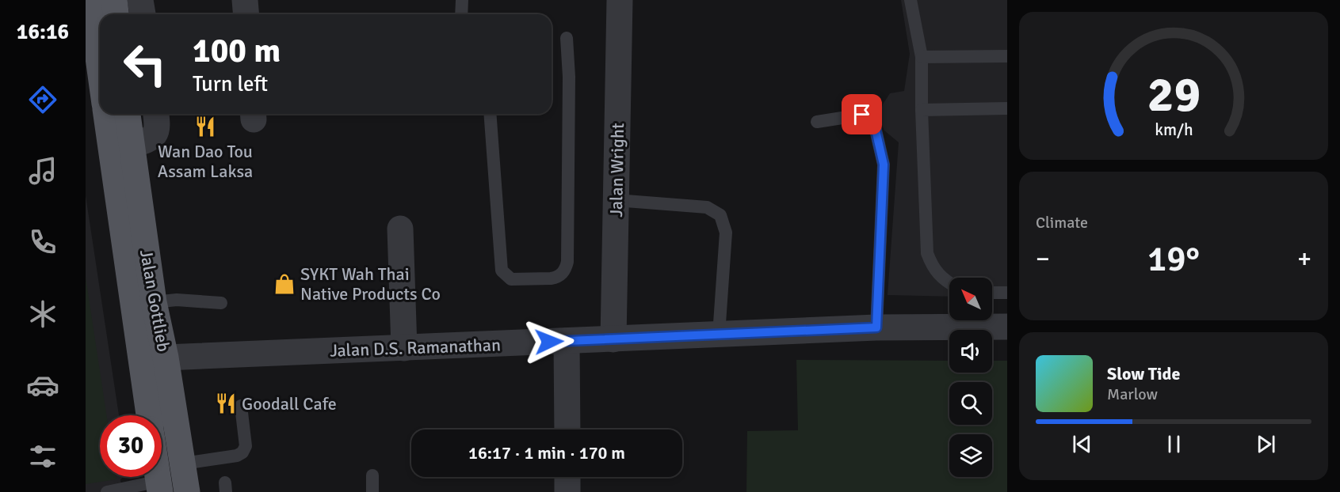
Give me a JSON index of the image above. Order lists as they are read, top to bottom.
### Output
{
  "streets": {
    "main road": ["Jalan Gottlieb"],
    "street": ["Jalan Wright", "Jalan D.S. Ramanathan"]
  },
  "crossings": [
    ["Jalan Wright", "Jalan D.S. Ramanathan"],
    ["Jalan Gottlieb", "Jalan D.S. Ramanathan"]
  ],
  "places": {
    "restaurant": ["Wan Dao Tou Assam Laksa", "Goodall Cafe"],
    "shop": ["SYKT Wah Thai Native Products Co"]
  },
  "north": "top left",
  "page": {
    "tabs": "16:16",
    "turn": ["100 m", "Turn left"],
    "tile": "Climate",
    "heat": ["−", "19°", "+"],
    "song": ["Slow Tide", "Marlow"],
    "limit": "30",
    "trip": "16:17 · 1 min · 170 m",
    "gauge": ["29", "km/h"]
  }
}
